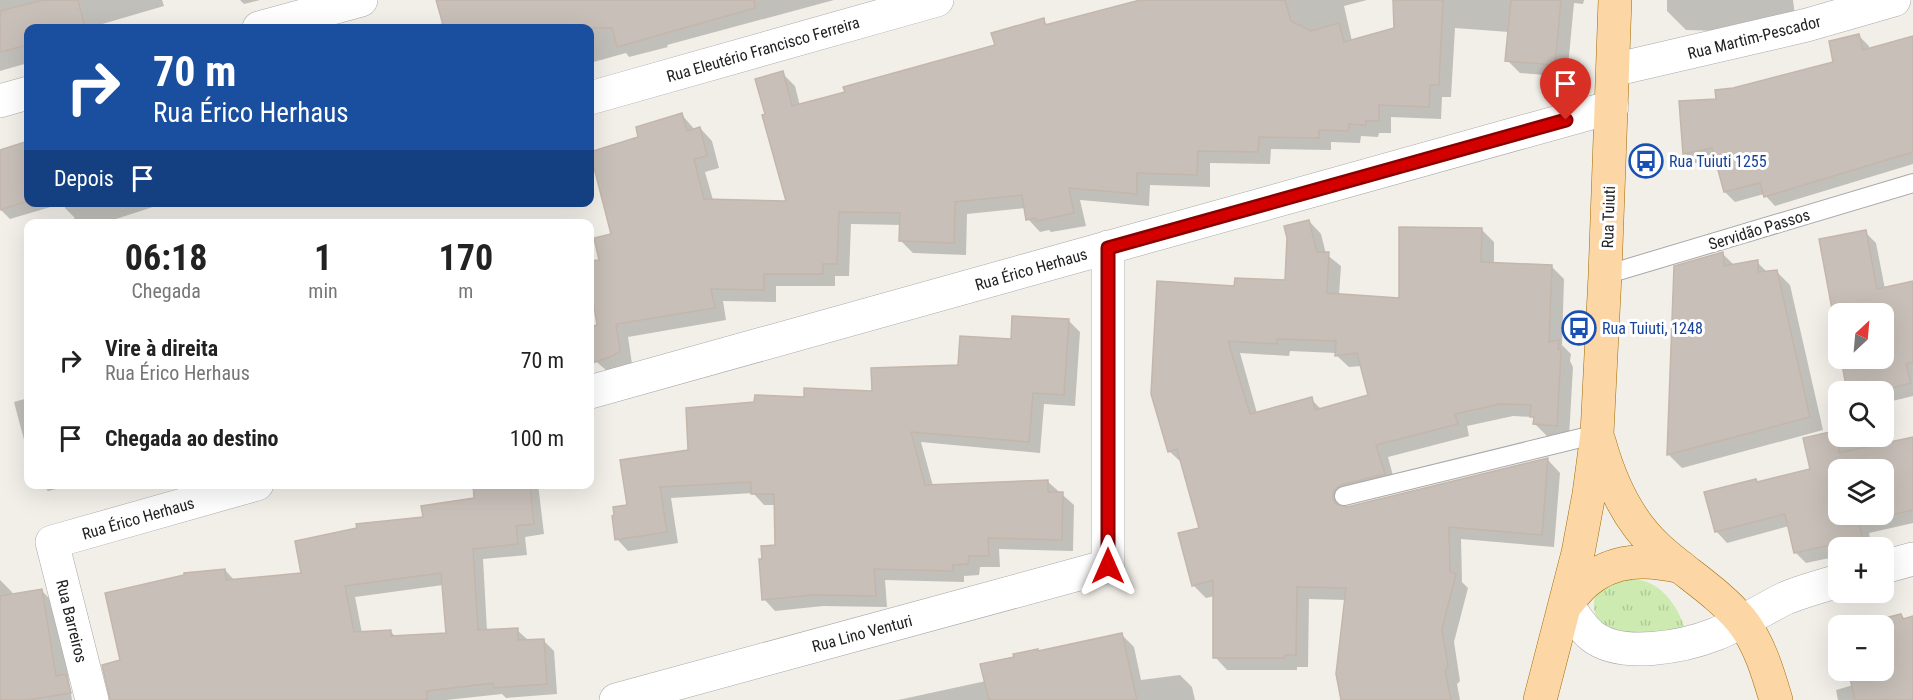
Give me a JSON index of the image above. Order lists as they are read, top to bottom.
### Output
{
  "streets": {
    "main road": ["Rua Tuiuti"],
    "street": [
      "Rua Martim-Pescador",
      "Rua Eleutério Francisco Ferreira",
      "Rua Érico Herhaus",
      "Rua Barreiros",
      "Rua Lino Venturi"
    ],
    "lane": ["Servidão Passos"]
  },
  "crossings": [
    ["Rua Martim-Pescador", "Rua Tuiuti"],
    ["Rua Tuiuti", "Servidão Passos"],
    ["Rua Tuiuti", "Rua Érico Herhaus"],
    ["Rua Érico Herhaus", "Rua Barreiros"],
    ["Rua Érico Herhaus", "Rua Lino Venturi"]
  ],
  "places": {
    "bus stop": ["Rua Tuiuti 1255", "Rua Tuiuti, 1248"]
  },
  "north": "top right",
  "page": {
    "turn": ["70 m", "Rua Érico Herhaus"],
    "then": "Depois",
    "eta": [
      "06:18",
      "Chegada",
      "1",
      "min",
      "170",
      "m"
    ],
    "map_buttons": ["+", "−"],
    "list": [
      {
        "name": "Vire à direita",
        "note": "Rua Érico Herhaus",
        "value": "70 m"
      },
      {
        "name": "Chegada ao destino",
        "value": "100 m"
      }
    ]
  }
}
